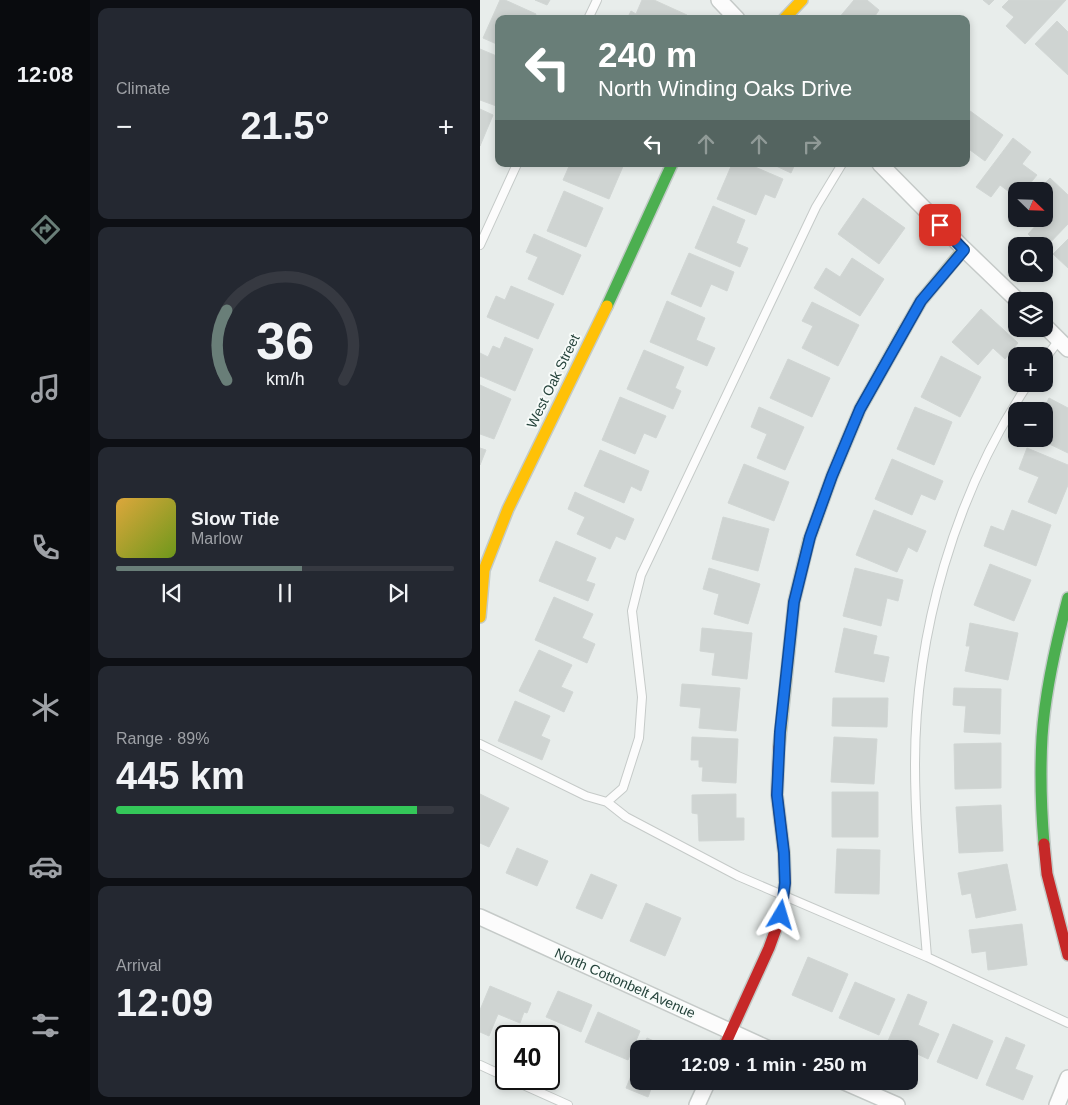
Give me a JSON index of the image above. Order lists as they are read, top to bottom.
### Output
{
  "streets": {
    "street": ["West Oak Street", "North Cottonbelt Avenue"]
  },
  "north": "bottom right",
  "page": {
    "tabs": "12:08",
    "tile": [
      "Climate",
      ["Range · 89%", "445 km"],
      ["Arrival", "12:09"]
    ],
    "turn": ["240 m", "North Winding Oaks Drive"],
    "heat": ["−", "21.5°", "+"],
    "map_buttons": ["+", "−"],
    "song": ["Slow Tide", "Marlow"],
    "limit": "40",
    "trip": "12:09 · 1 min · 250 m",
    "gauge": ["36", "km/h"]
  }
}
